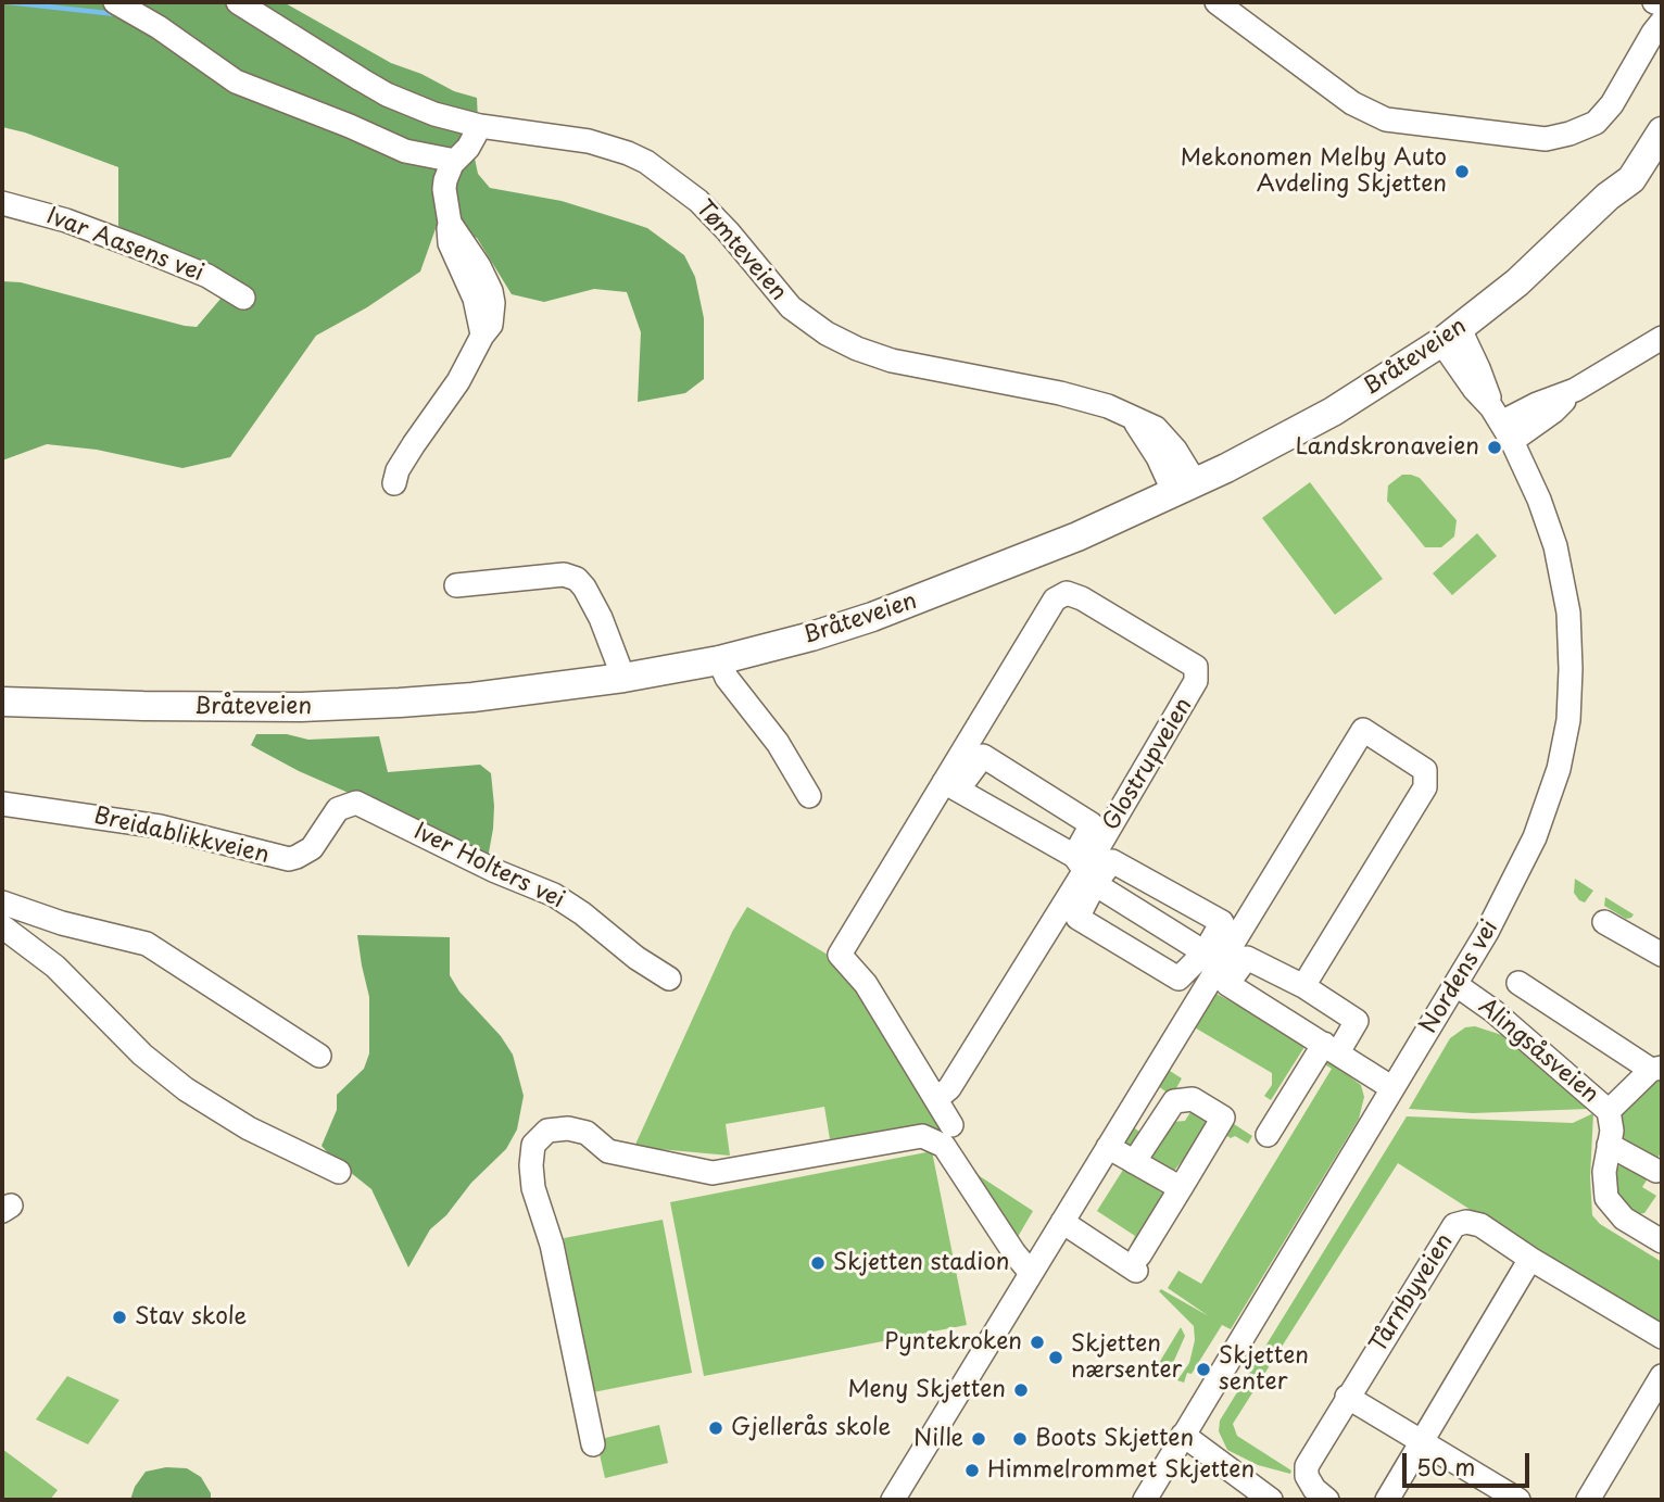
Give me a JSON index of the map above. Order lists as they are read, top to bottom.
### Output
{
  "streets": {
    "main road": ["Bråteveien"],
    "street": [
      "Ivar Aasens vei",
      "Tømteveien",
      "Glostrupveien",
      "Breidablikkveien",
      "Iver Holters vei",
      "Nordens vei",
      "Alingsåsveien",
      "Tårnbyveien"
    ]
  },
  "crossings": [
    ["Tømteveien", "Bråteveien"],
    ["Bråteveien", "Nordens vei"],
    ["Breidablikkveien", "Iver Holters vei"],
    ["Nordens vei", "Alingsåsveien"]
  ],
  "places": [
    "Mekonomen Melby Auto Avdeling Skjetten",
    "Landskronaveien",
    "Skjetten stadion",
    "Stav skole",
    "Pyntekroken",
    "Skjetten nærsenter",
    "Skjetten senter",
    "Meny Skjetten",
    "Gjellerås skole",
    "Nille",
    "Boots Skjetten",
    "Himmelrommet Skjetten"
  ],
  "scale_bar": "50 m"
}
